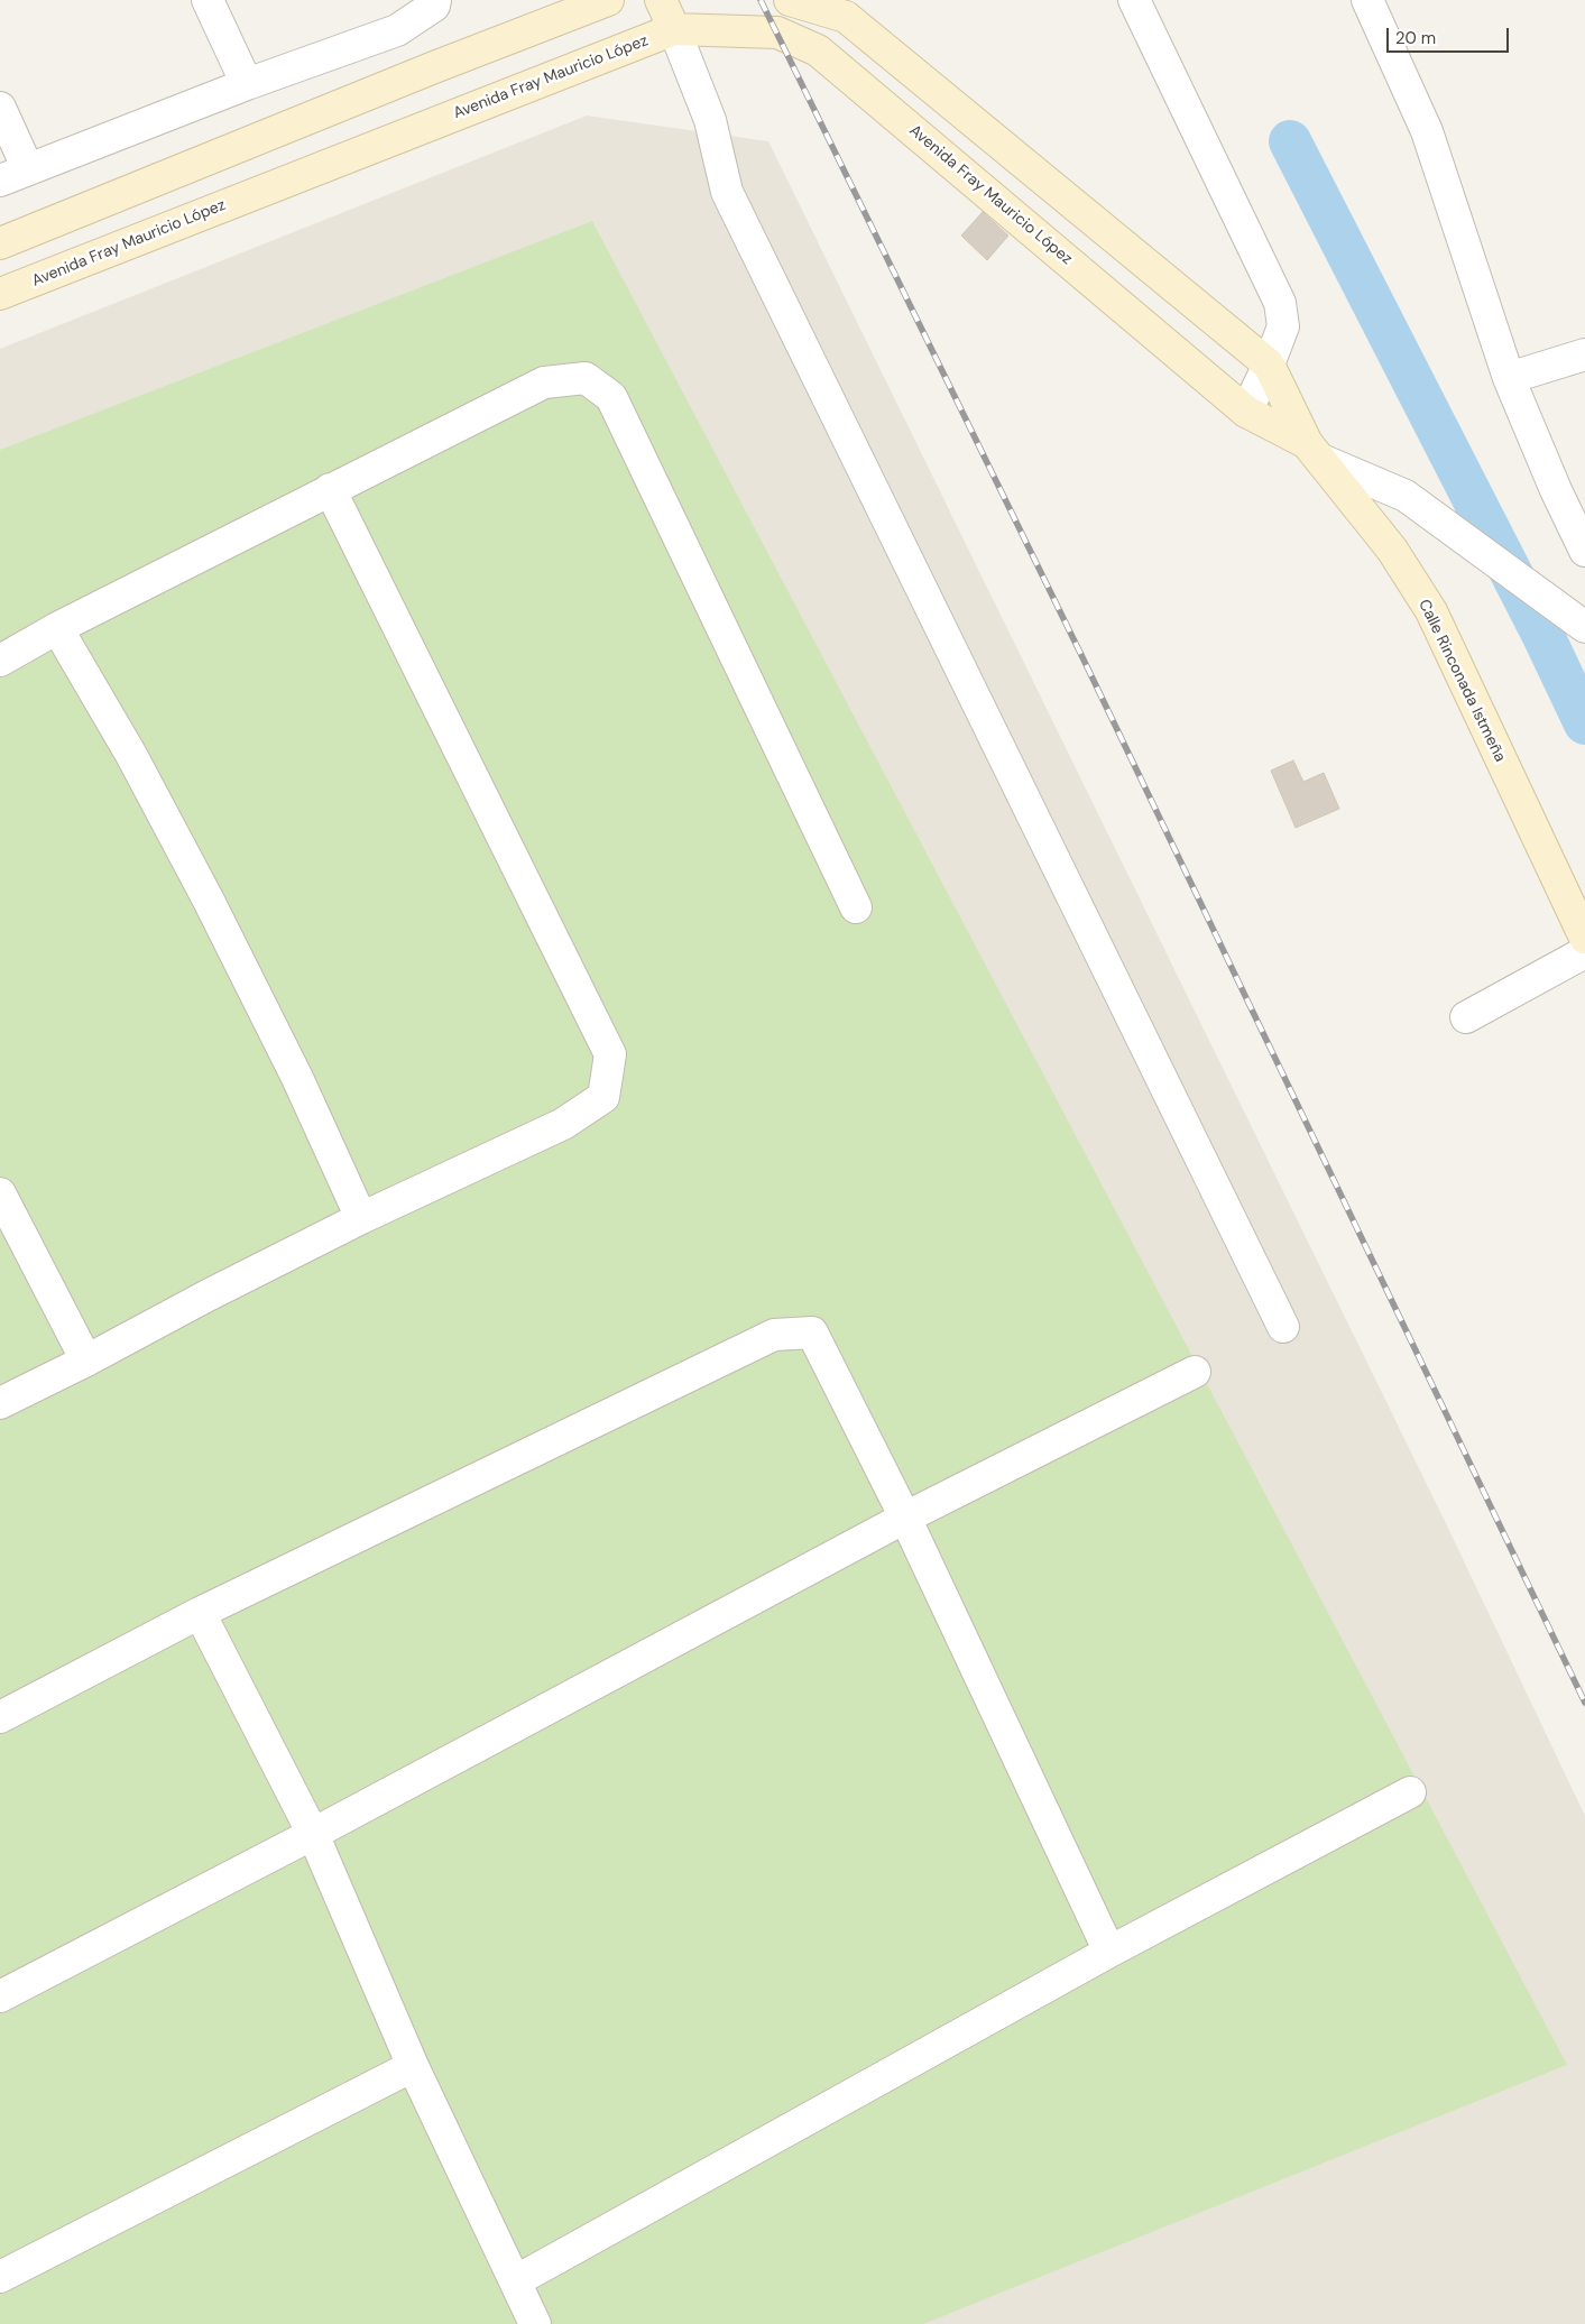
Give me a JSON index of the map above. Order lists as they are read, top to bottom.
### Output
{
  "streets": {
    "street": ["Avenida Fray Mauricio López", "Calle Rinconada Istmeña"]
  },
  "crossings": [
    ["Avenida Fray Mauricio López", "Calle Rinconada Istmeña"]
  ],
  "scale_bar": "20 m"
}
